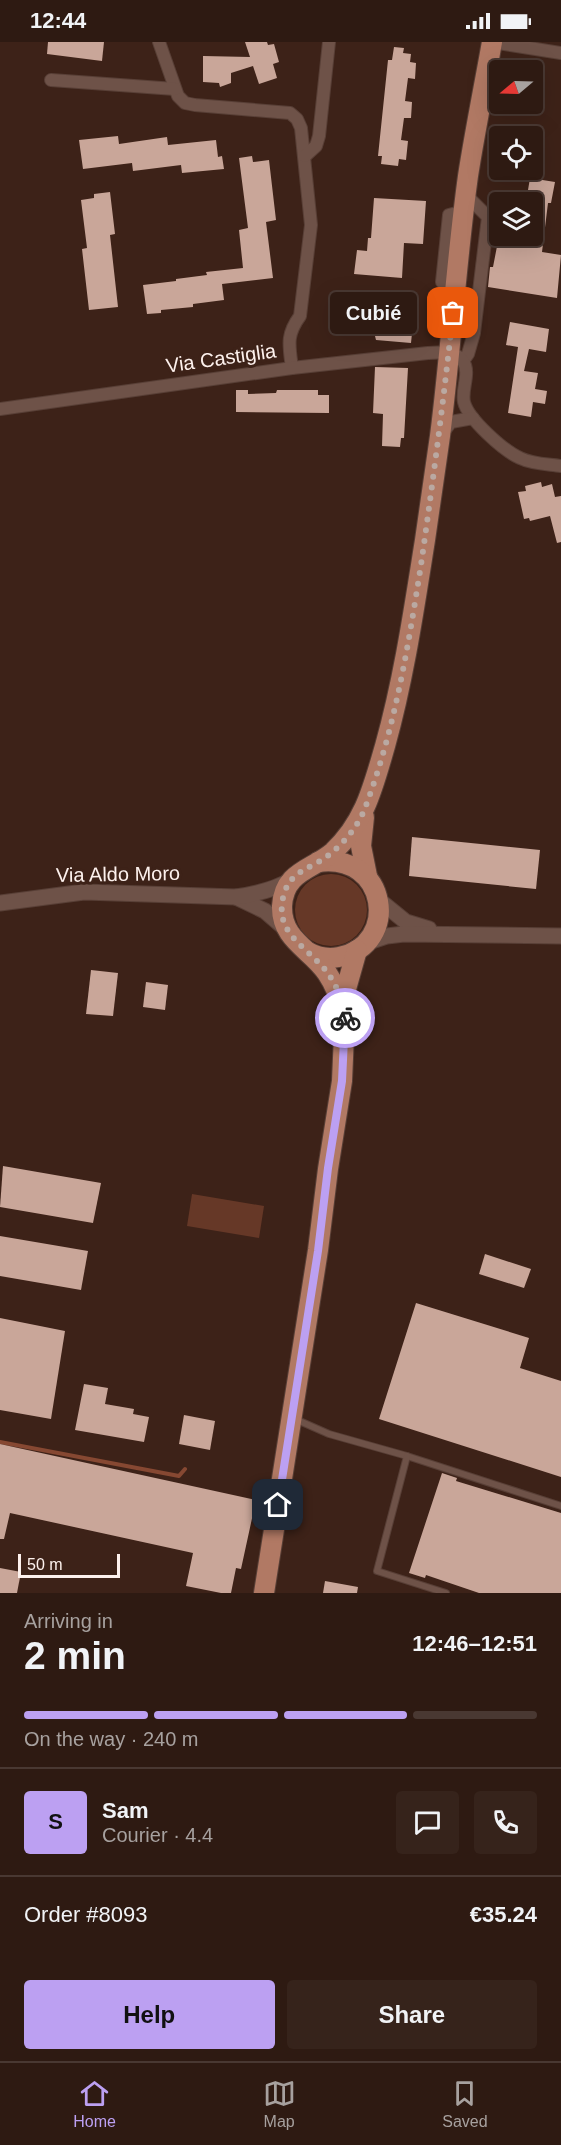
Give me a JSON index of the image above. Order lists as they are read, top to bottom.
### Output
{
  "streets": {
    "street": ["Via Castiglia", "Via Aldo Moro"]
  },
  "places": ["Cubié"],
  "scale_bar": "50 m",
  "north": "left",
  "page": {
    "status": "12:44",
    "bubble": "Cubié",
    "scale": "50 m",
    "heading": ["2 min", "Arriving in", "12:46–12:51"],
    "panel": [
      "Sam",
      "Courier · 4.4",
      "Order #8093",
      "€35.24"
    ],
    "bar": "On the way · 240 m",
    "round": "S",
    "buttons": ["Help", "Share"],
    "tabs": ["Home", "Map", "Saved"]
  }
}
